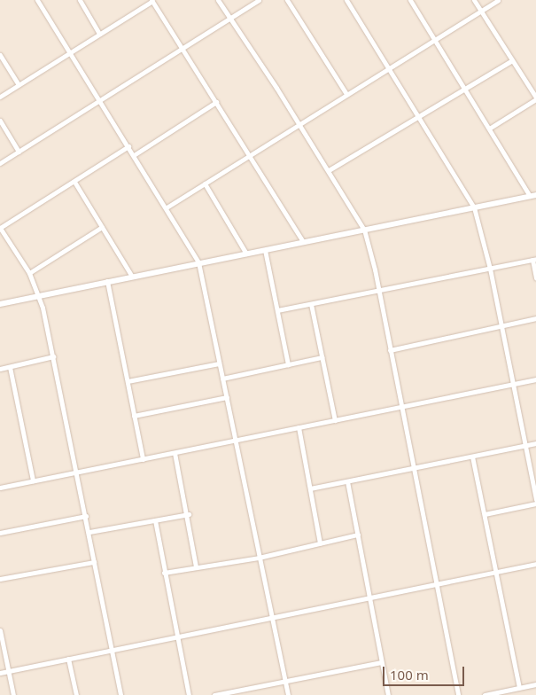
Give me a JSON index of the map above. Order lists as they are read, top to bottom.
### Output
{
  "scale_bar": "100 m"
}
